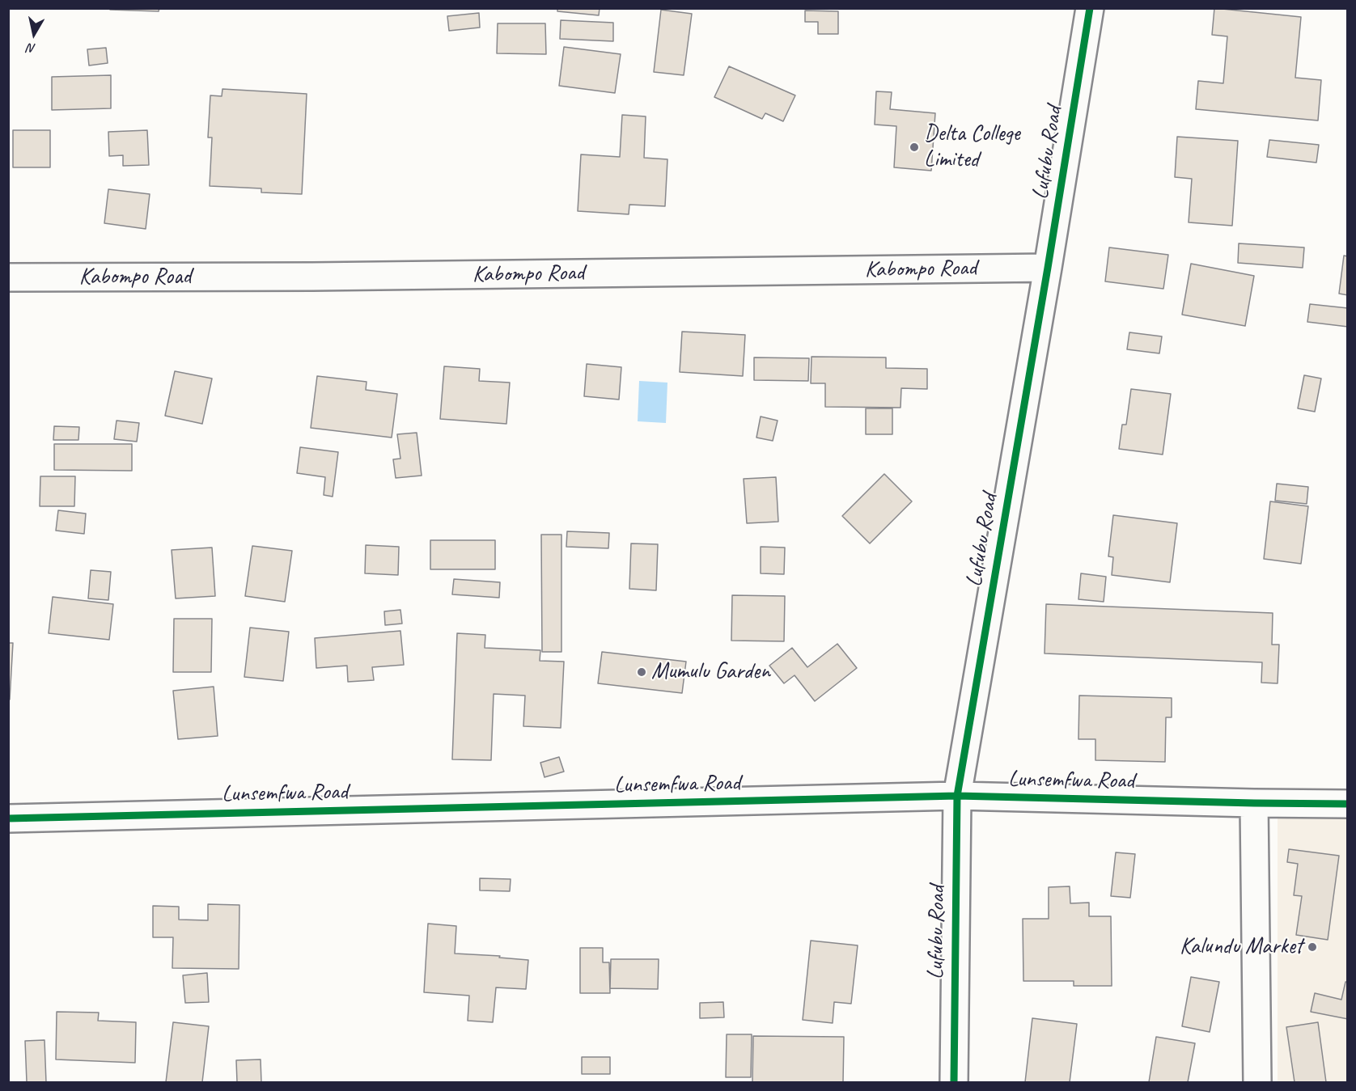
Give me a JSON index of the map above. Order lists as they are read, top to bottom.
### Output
{
  "streets": {
    "street": ["Lufubu Road", "Kabompo Road", "Lunsemfwa Road"]
  },
  "crossings": [
    ["Lufubu Road", "Kabompo Road"],
    ["Lufubu Road", "Lunsemfwa Road"]
  ],
  "places": ["Delta College Limited", "Mumulu Garden", "Kalundu Market"],
  "north": "bottom"
}
